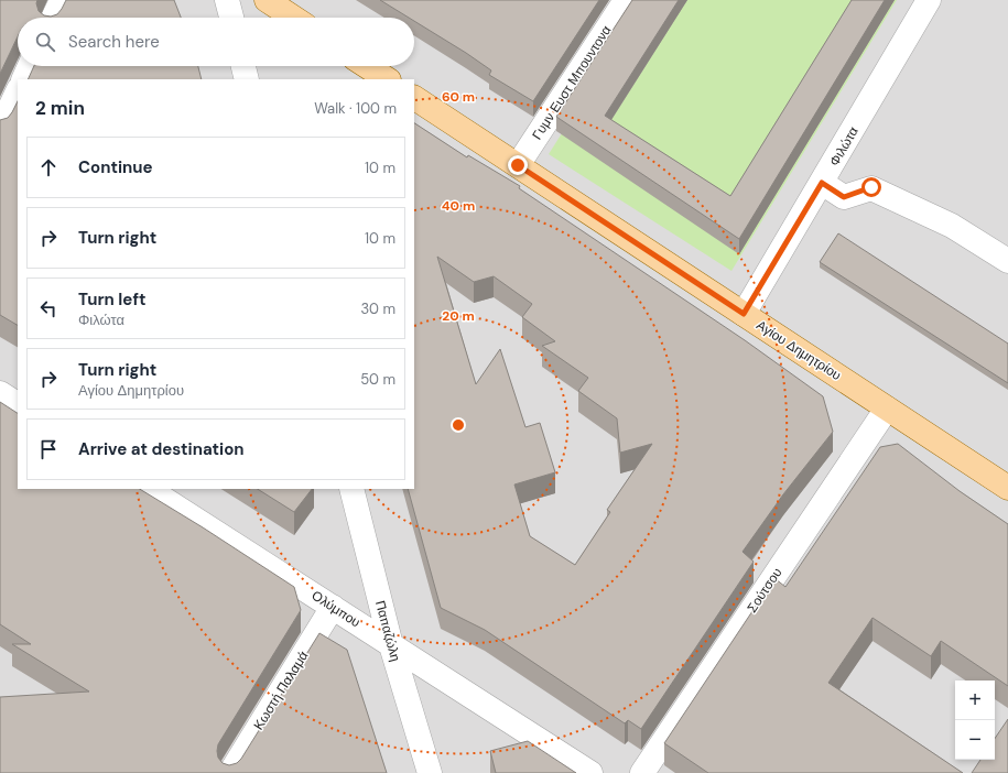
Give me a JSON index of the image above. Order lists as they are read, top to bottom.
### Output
{
  "streets": {
    "main road": ["Αγίου Δημητρίου"],
    "street": [
      "Γυμν Ευστ Μπουντονα",
      "Φιλώτα",
      "Σούτσου",
      "Ολύμπου",
      "Παπαζώλη",
      "Κωστή Παλαμά"
    ]
  },
  "crossings": [
    ["Γυμν Ευστ Μπουντονα", "Αγίου Δημητρίου"],
    ["Φιλώτα", "Αγίου Δημητρίου"],
    ["Αγίου Δημητρίου", "Σούτσου"],
    ["Ολύμπου", "Παπαζώλη"],
    ["Ολύμπου", "Κωστή Παλαμά"]
  ],
  "page": {
    "search": "Search here",
    "heading": ["2 min", "Walk · 100 m"],
    "list": [
      ["Continue", "10 m"],
      ["Turn right", "10 m"],
      ["Turn left", "Φιλώτα", "30 m"],
      ["Turn right", "Αγίου Δημητρίου", "50 m"],
      "Arrive at destination"
    ],
    "map_buttons": ["+", "−"]
  },
  "rings": ["60 m", "40 m", "20 m"]
}
